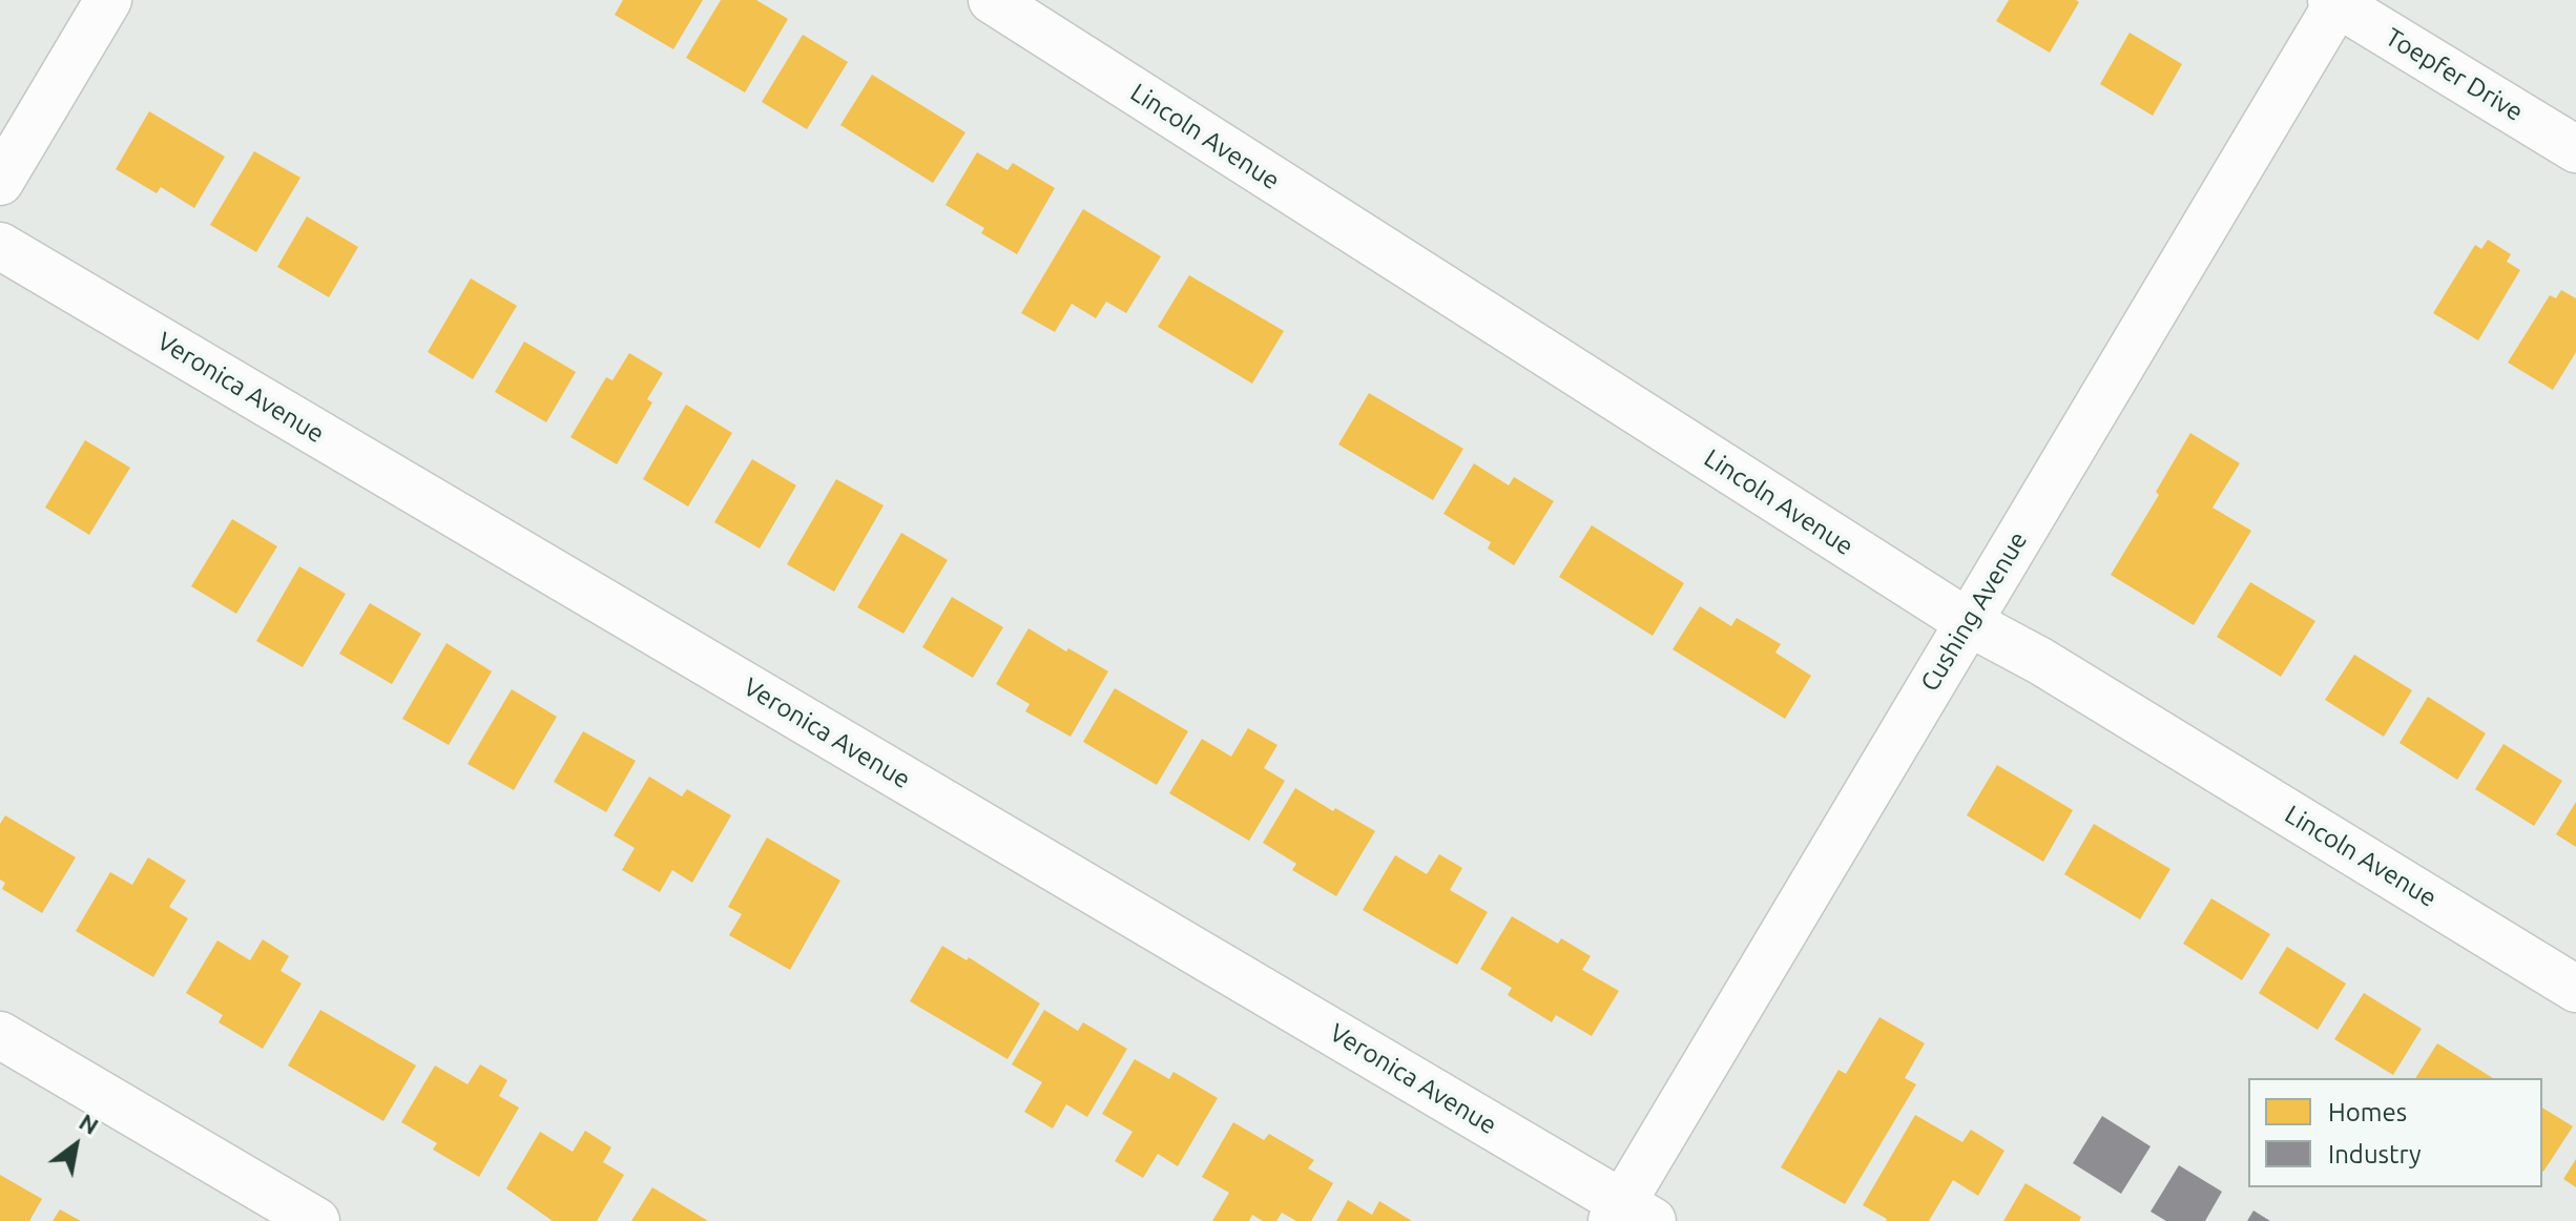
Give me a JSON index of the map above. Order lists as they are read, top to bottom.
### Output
{
  "streets": {
    "street": [
      "Toepfer Drive",
      "Lincoln Avenue",
      "Veronica Avenue",
      "Cushing Avenue"
    ]
  },
  "crossings": [
    ["Toepfer Drive", "Cushing Avenue"],
    ["Lincoln Avenue", "Cushing Avenue"],
    ["Veronica Avenue", "Cushing Avenue"]
  ],
  "legend": ["Homes", "Industry"],
  "north": "top right"
}
